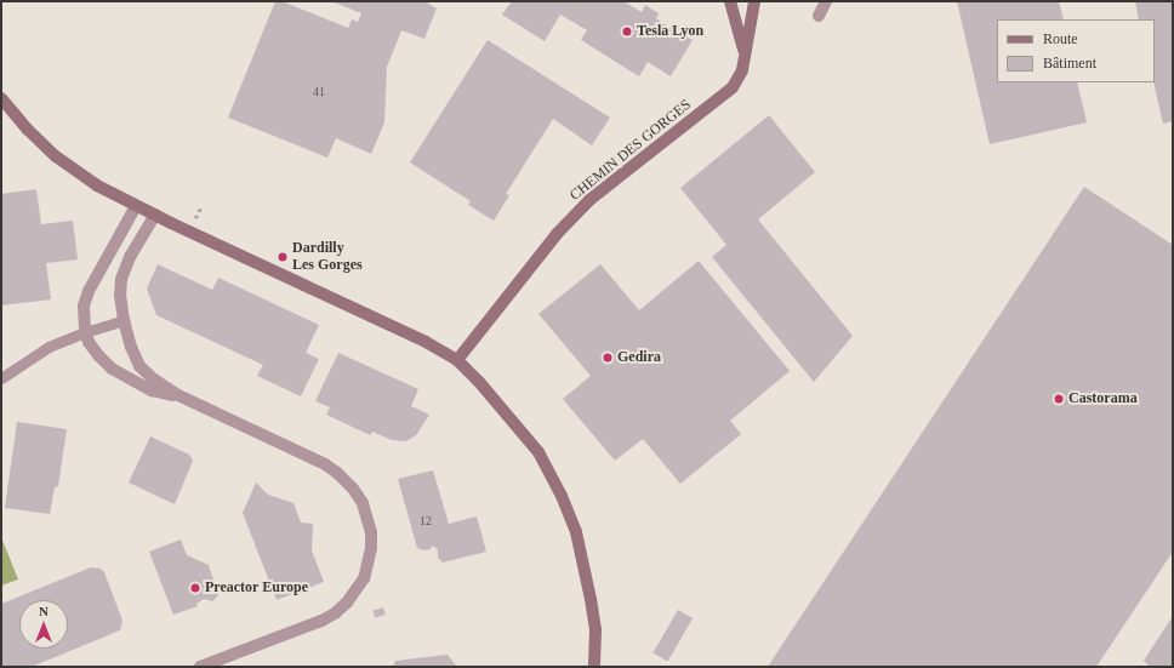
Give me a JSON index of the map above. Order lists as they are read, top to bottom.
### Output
{
  "streets": {
    "main road": ["CHEMIN DES GORGES"]
  },
  "places": [
    "Tesla Lyon",
    "Dardilly Les Gorges",
    "Gedira",
    "Castorama",
    "Preactor Europe"
  ],
  "house_numbers": ["41", "12"],
  "legend": ["Route", "Bâtiment"],
  "north": "top"
}
